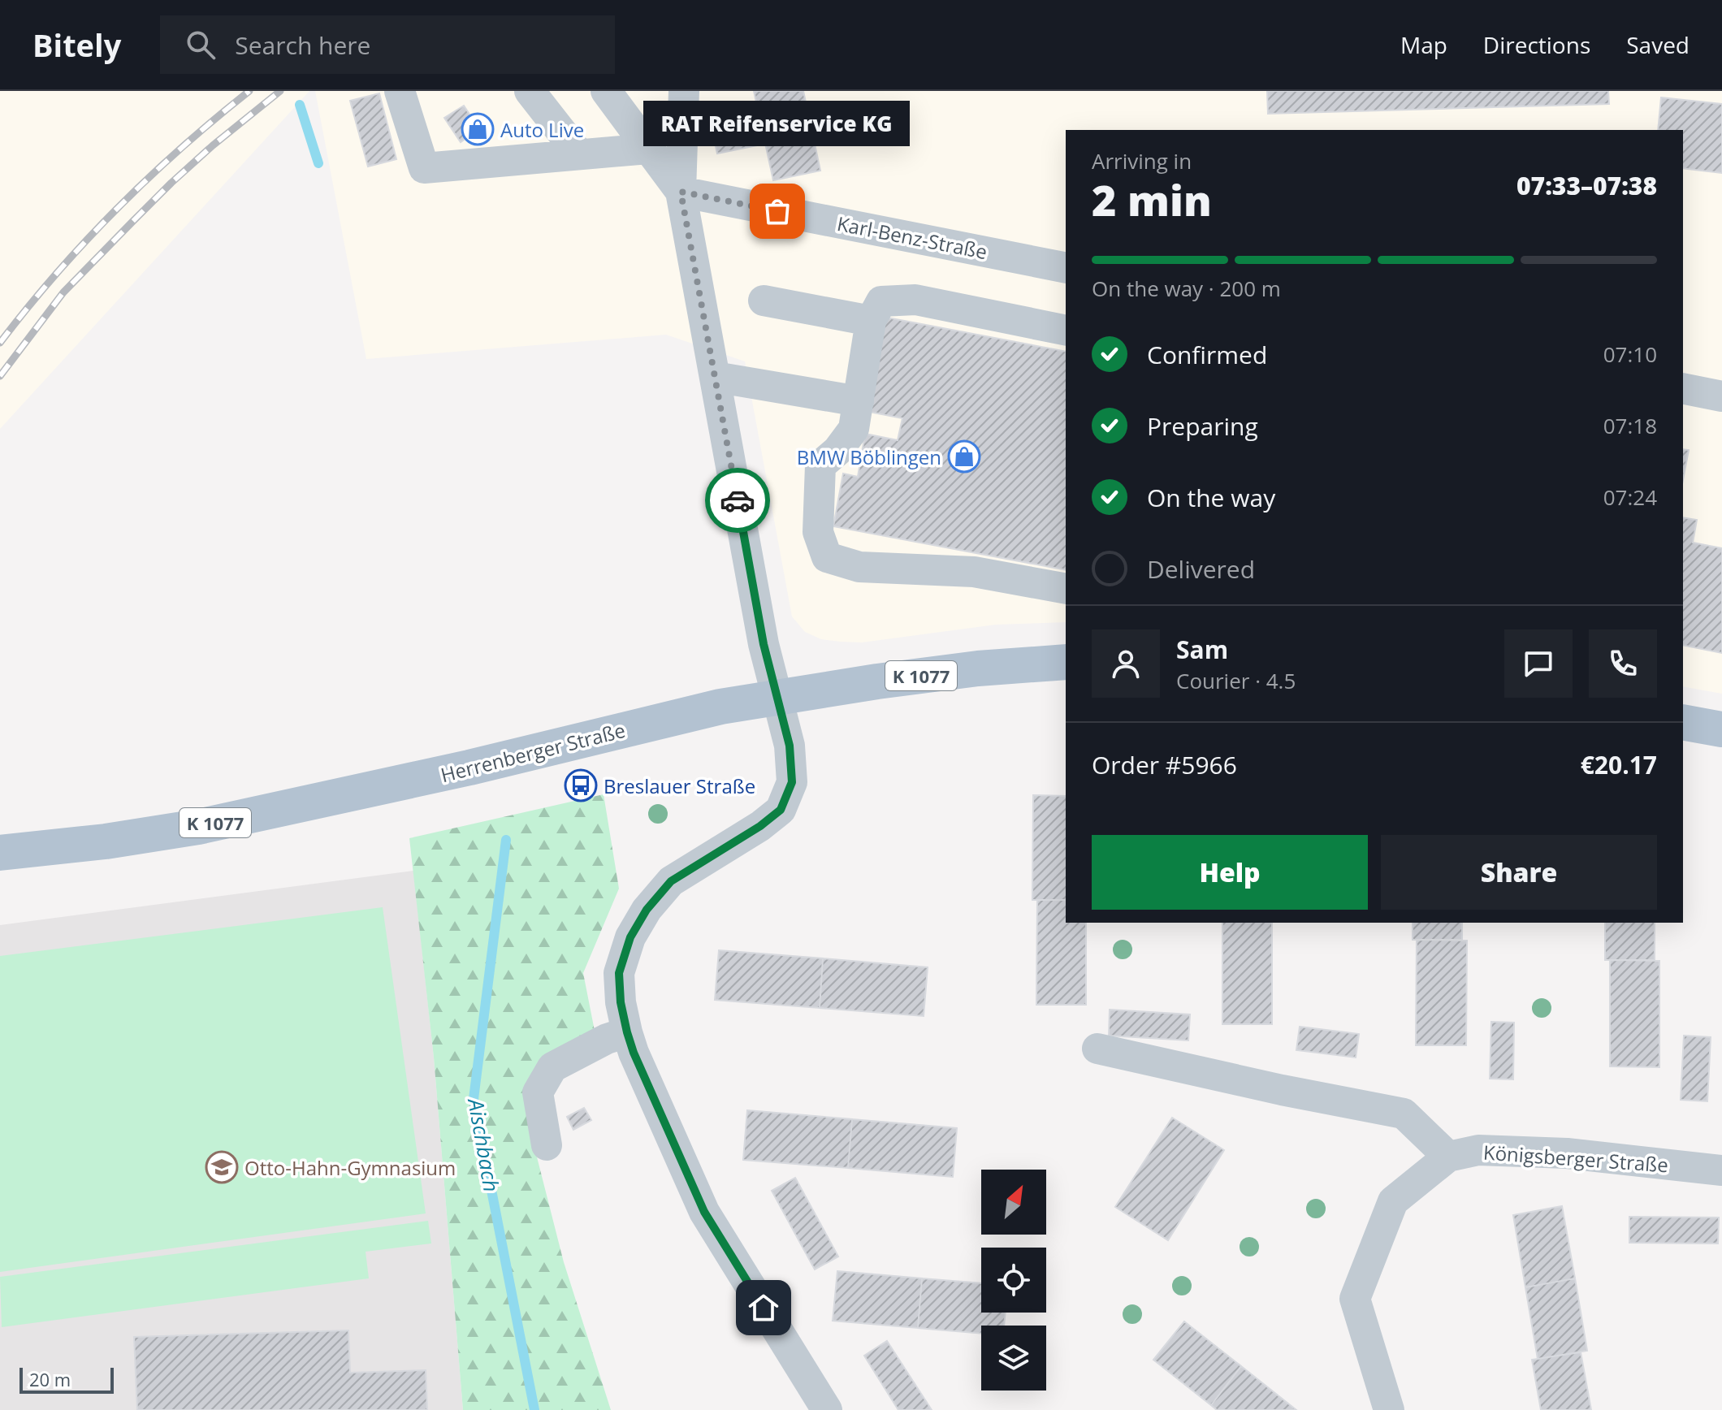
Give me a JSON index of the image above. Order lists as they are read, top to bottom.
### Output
{
  "streets": {
    "main road": ["K 1077", "Herrenberger Straße"],
    "street": ["Karl-Benz-Straße", "Königsberger Straße"]
  },
  "water": ["Aischbach"],
  "places": {
    "shop": ["Auto Live", "BMW Böblingen"],
    "other": ["RAT Reifenservice KG"],
    "bus stop": ["Breslauer Straße"],
    "school or university": ["Otto-Hahn-Gymnasium"]
  },
  "scale_bar": "20 m",
  "north": "top right",
  "page": {
    "header": "Bitely",
    "search": "Search here",
    "nav": ["Map", "Directions", "Saved"],
    "bubble": "RAT Reifenservice KG",
    "heading": ["2 min", "Arriving in", "07:33–07:38"],
    "panel": [
      "Sam",
      "Courier · 4.5",
      "Order #5966",
      "€20.17"
    ],
    "bar": "On the way · 200 m",
    "list": [
      ["Confirmed", "07:10"],
      ["Preparing", "07:18"],
      ["On the way", "07:24"],
      "Delivered"
    ],
    "buttons": ["Help", "Share"],
    "scale": "20 m"
  }
}
